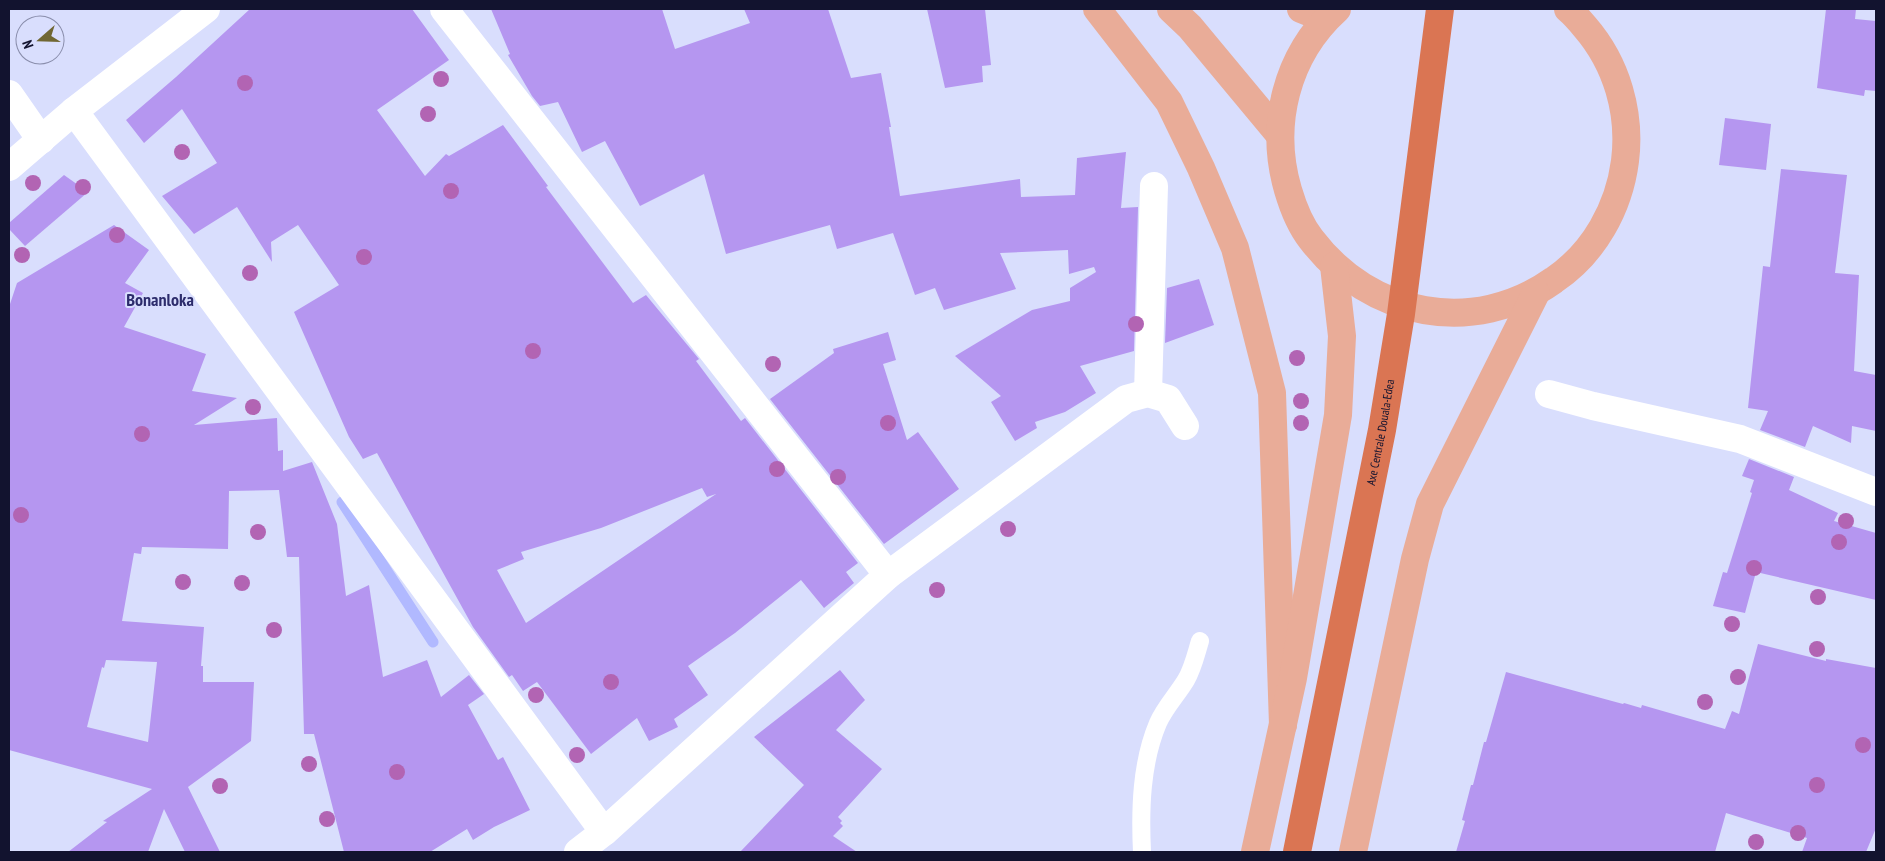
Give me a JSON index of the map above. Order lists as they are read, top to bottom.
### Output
{
  "streets": {
    "highway": ["Axe Centrale Douala-Edea"]
  },
  "districts": ["Bonanloka"],
  "north": "left"
}
